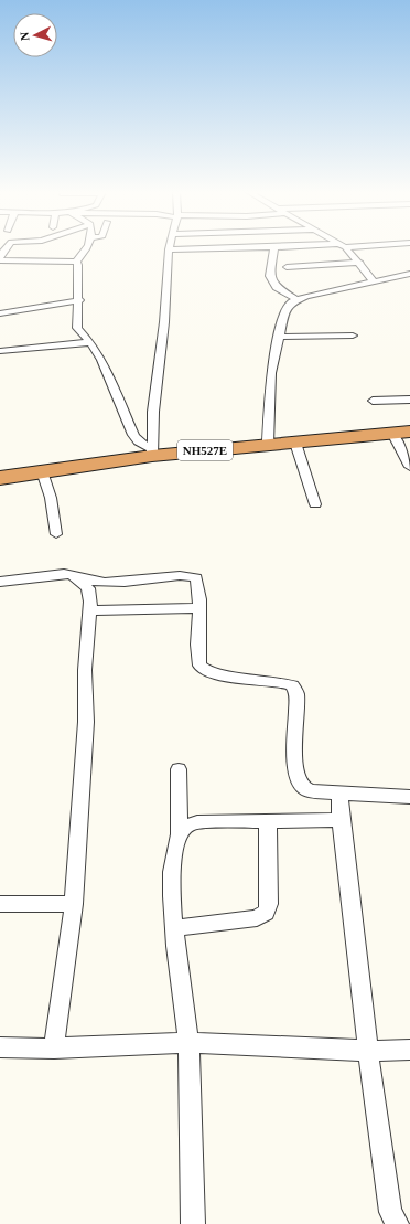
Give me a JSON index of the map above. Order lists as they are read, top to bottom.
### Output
{
  "streets": {
    "highway": ["NH527E"]
  },
  "north": "left"
}
